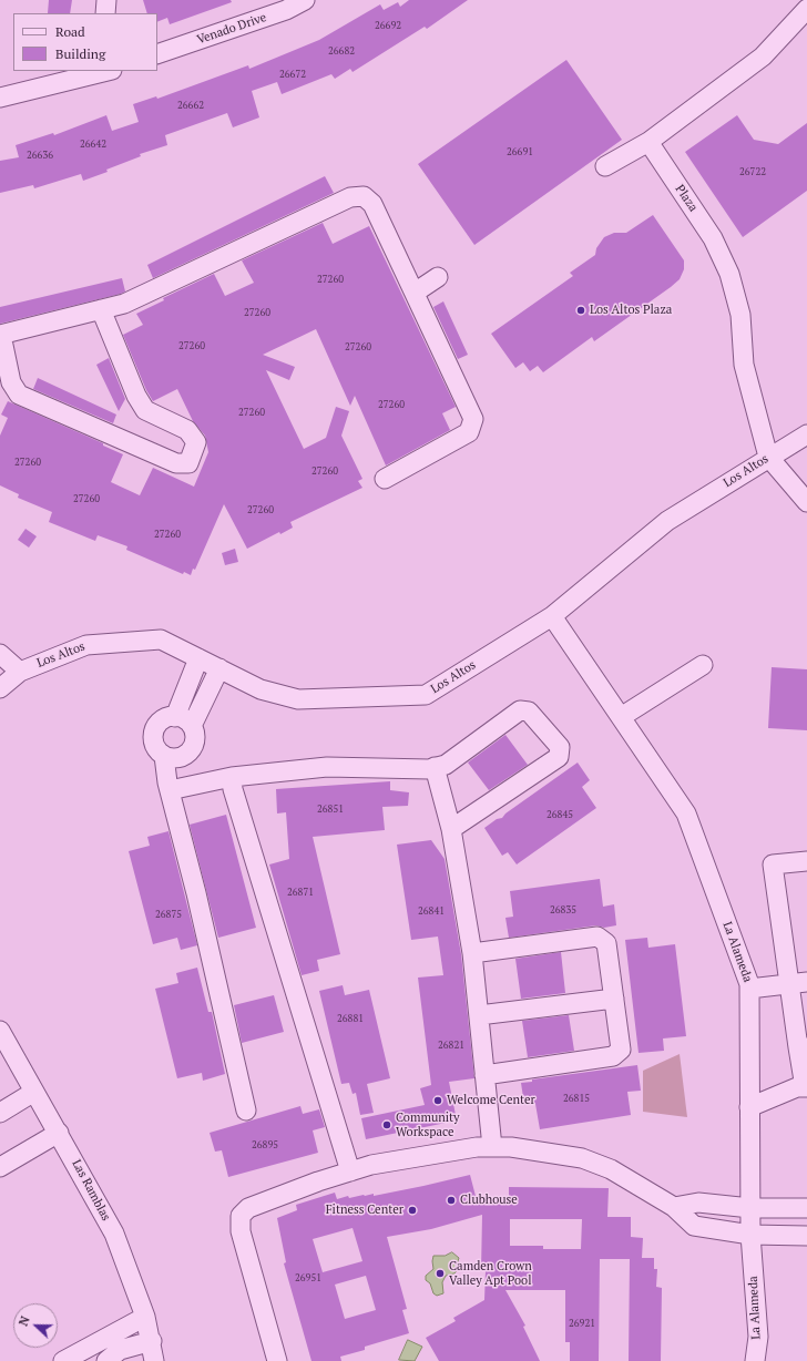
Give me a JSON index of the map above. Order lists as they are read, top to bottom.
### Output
{
  "streets": {
    "street": [
      "Venado Drive",
      "Plaza",
      "Los Altos",
      "La Alameda",
      "Las Ramblas"
    ]
  },
  "crossings": [
    ["Plaza", "Los Altos"],
    ["Los Altos", "La Alameda"]
  ],
  "places": [
    "Los Altos Plaza",
    "Welcome Center",
    "Community Workspace",
    "Clubhouse",
    "Fitness Center",
    "Camden Crown Valley Apt Pool"
  ],
  "house_numbers": [
    "26692",
    "26682",
    "26672",
    "26662",
    "26642",
    "26691",
    "26636",
    "26722",
    "27260",
    "27260",
    "27260",
    "27260",
    "27260",
    "27260",
    "27260",
    "27260",
    "27260",
    "27260",
    "27260",
    "26851",
    "26845",
    "26871",
    "26835",
    "26841",
    "26875",
    "26881",
    "26821",
    "26815",
    "26895",
    "26951",
    "26921"
  ],
  "legend": ["Road", "Building"],
  "north": "left"
}
